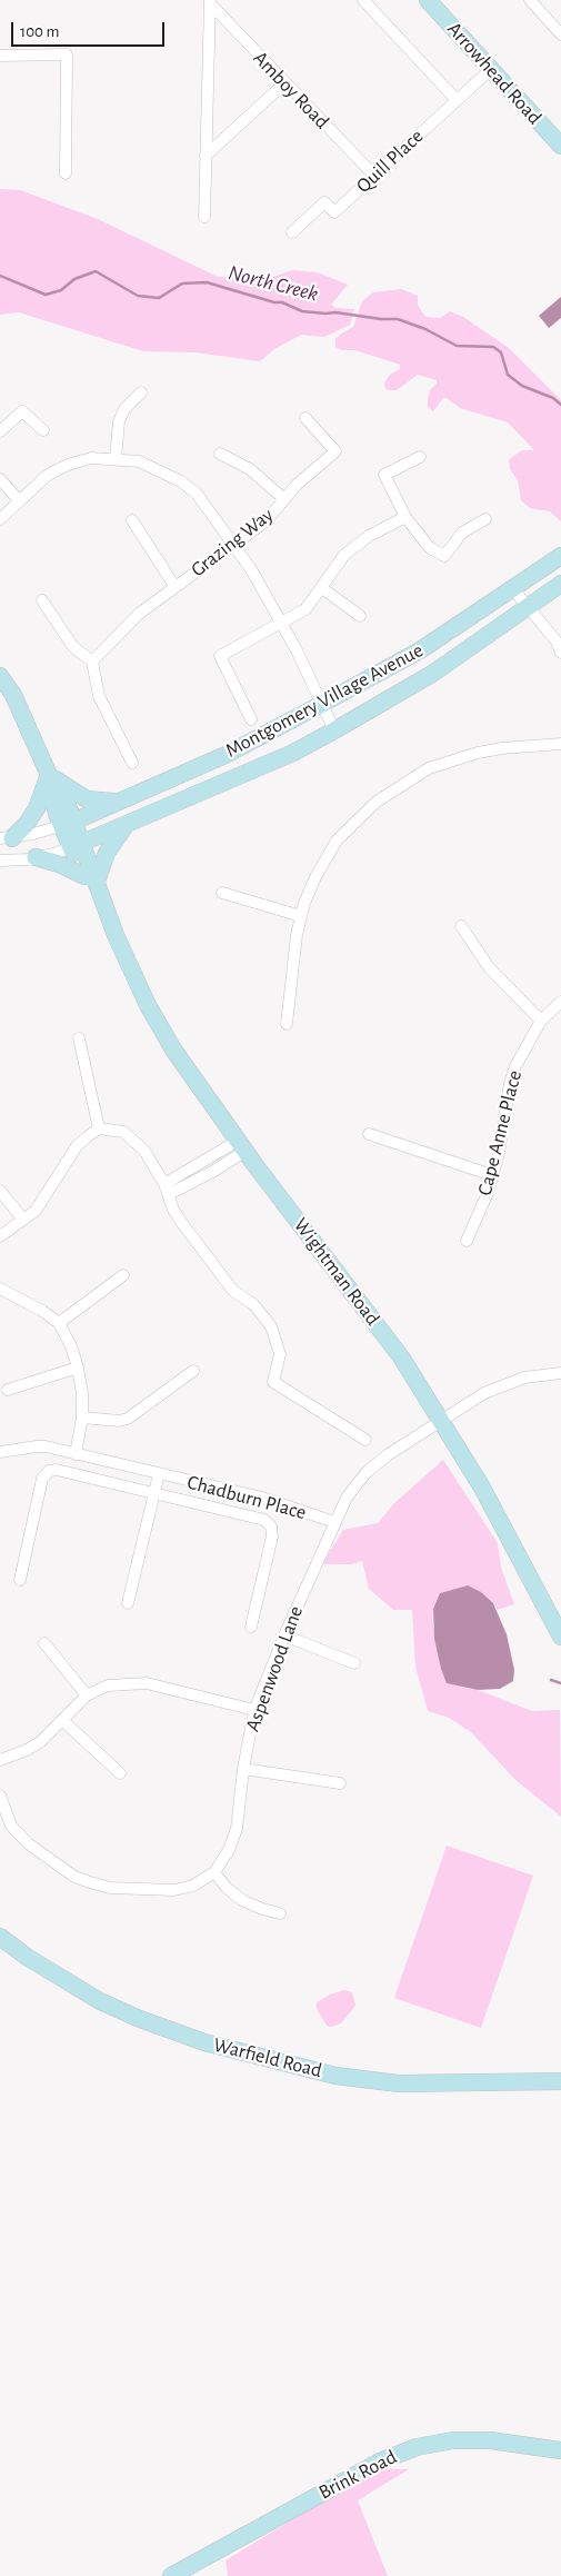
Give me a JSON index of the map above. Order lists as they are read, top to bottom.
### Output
{
  "streets": {
    "main road": [
      "Arrowhead Road",
      "Montgomery Village Avenue",
      "Wightman Road",
      "Warfield Road",
      "Brink Road"
    ],
    "street": [
      "Amboy Road",
      "Quill Place",
      "Grazing Way",
      "Cape Anne Place",
      "Chadburn Place",
      "Aspenwood Lane"
    ]
  },
  "crossings": [
    ["Arrowhead Road", "Quill Place"],
    ["Amboy Road", "Quill Place"],
    ["Montgomery Village Avenue", "Wightman Road"],
    ["Wightman Road", "Aspenwood Lane"],
    ["Chadburn Place", "Aspenwood Lane"]
  ],
  "water": ["North Creek"],
  "scale_bar": "100 m"
}
